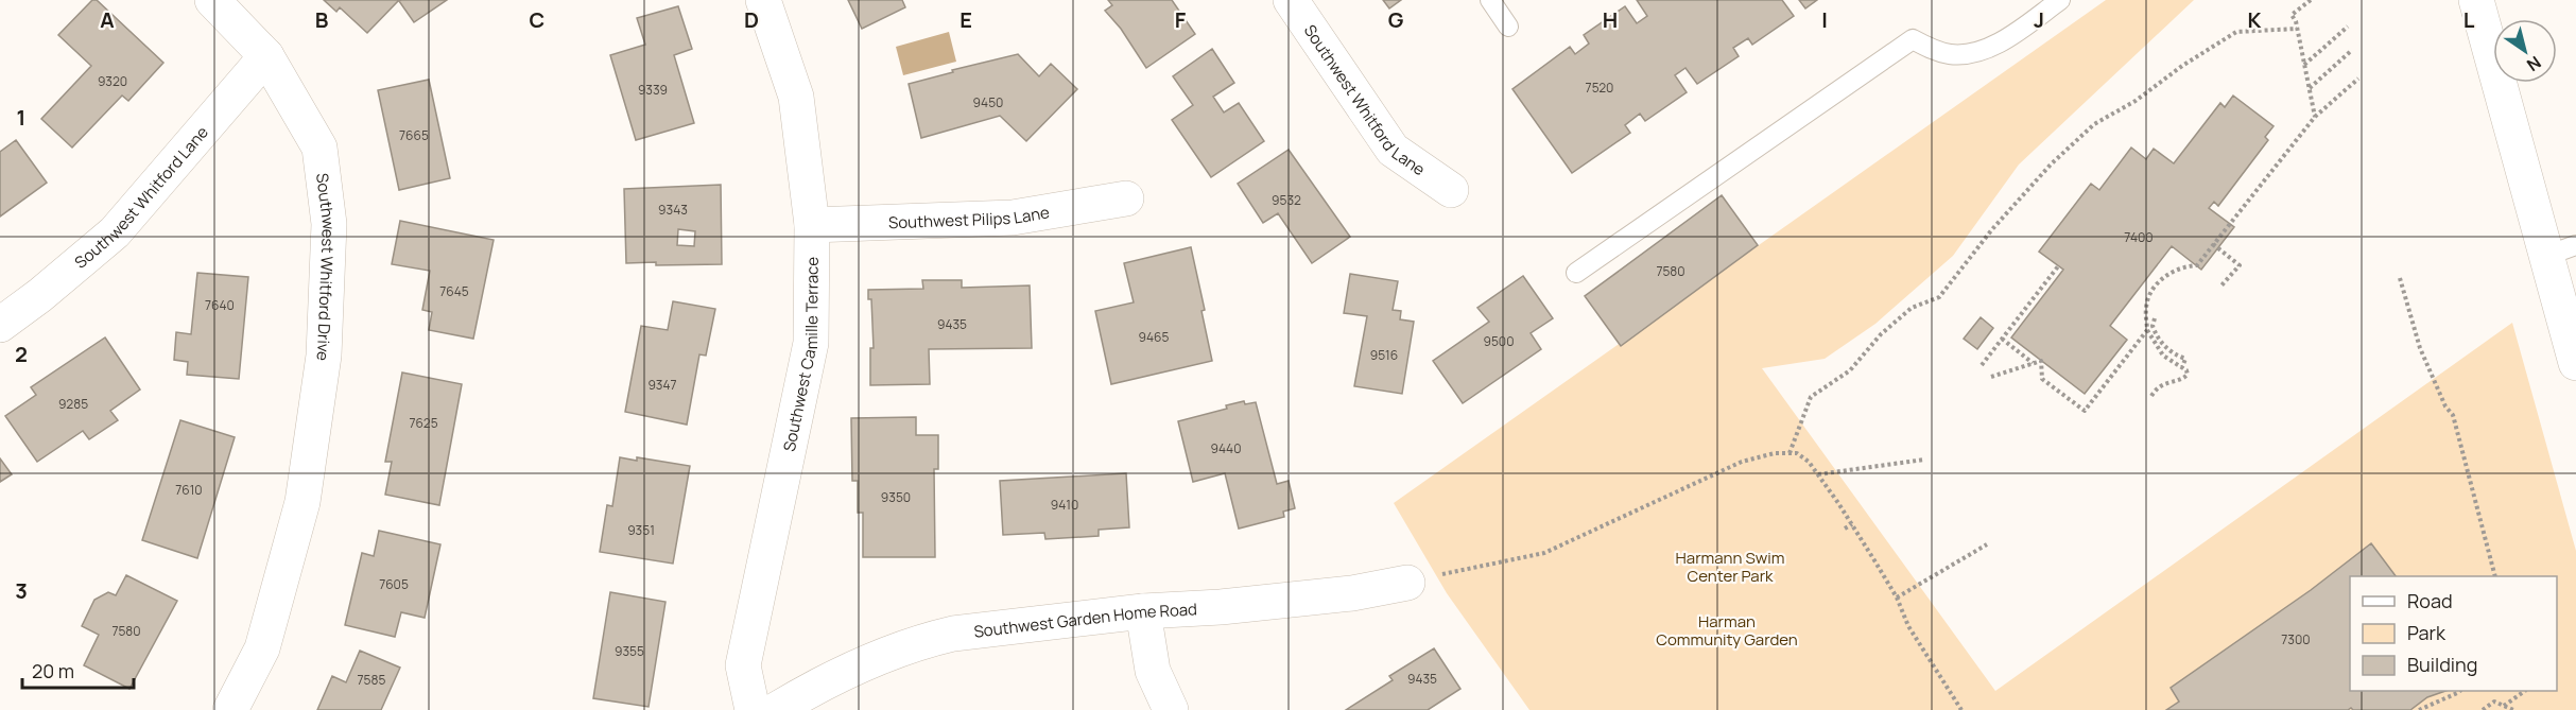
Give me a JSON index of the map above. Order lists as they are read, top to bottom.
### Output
{
  "streets": {
    "street": [
      "Southwest Whitford Lane",
      "Southwest Pilips Lane",
      "Southwest Whitford Drive",
      "Southwest Camille Terrace",
      "Southwest Garden Home Road"
    ]
  },
  "crossings": [
    ["Southwest Whitford Lane", "Southwest Whitford Drive"],
    ["Southwest Pilips Lane", "Southwest Camille Terrace"]
  ],
  "parks": ["Harmann Swim Center Park", "Harman Community Garden"],
  "house_numbers": [
    "9320",
    "7520",
    "9339",
    "9450",
    "7665",
    "9532",
    "9343",
    "7400",
    "7580",
    "7645",
    "7640",
    "9435",
    "9465",
    "9500",
    "9516",
    "9347",
    "9285",
    "7625",
    "9440",
    "7610",
    "9350",
    "9410",
    "9351",
    "7605",
    "7580",
    "7300",
    "9355",
    "9435",
    "7585"
  ],
  "legend": ["Road", "Park", "Building"],
  "scale_bar": "20 m",
  "north": "bottom right",
  "grid": {
    "columns": [
      "A",
      "B",
      "C",
      "D",
      "E",
      "F",
      "G",
      "H",
      "I",
      "J",
      "K",
      "L"
    ],
    "rows": ["1", "2", "3"]
  }
}
